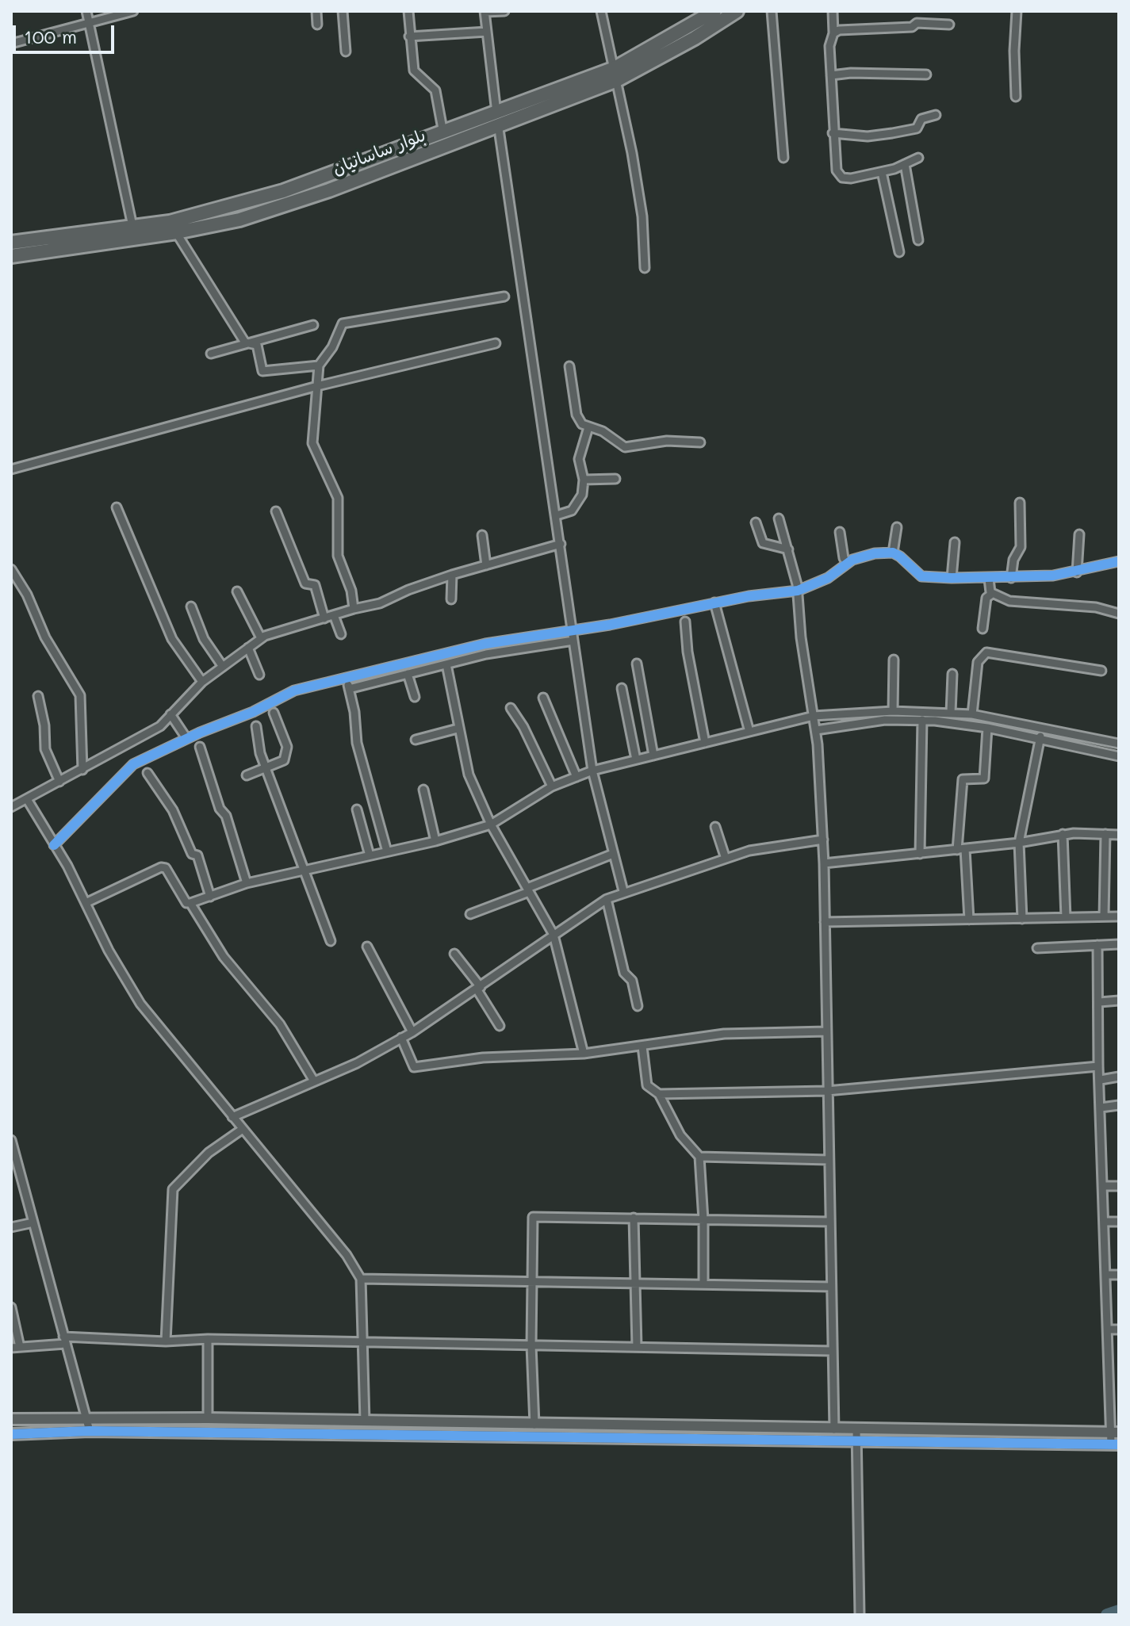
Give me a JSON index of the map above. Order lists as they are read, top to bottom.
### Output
{
  "streets": {
    "highway": ["بلوار ساسانیان"]
  },
  "scale_bar": "100 m"
}
